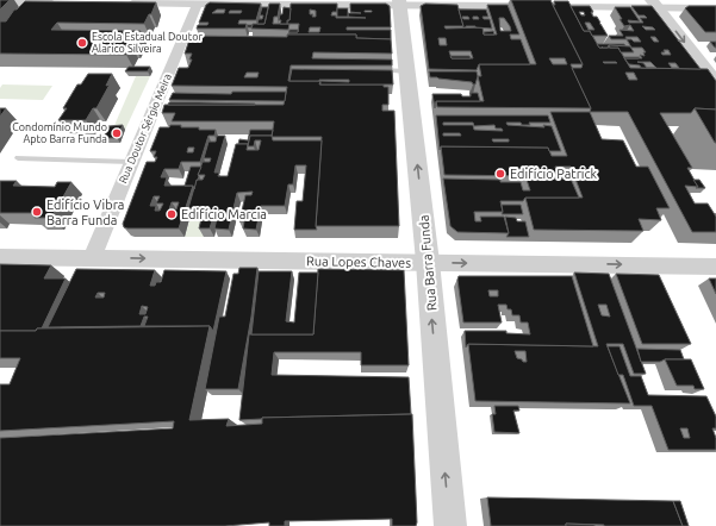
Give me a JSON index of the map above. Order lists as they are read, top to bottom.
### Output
{
  "streets": {
    "street": ["Rua Doutor Sérgio Meira", "Rua Lopes Chaves", "Rua Barra Funda"]
  },
  "crossings": [
    ["Rua Doutor Sérgio Meira", "Rua Lopes Chaves"],
    ["Rua Lopes Chaves", "Rua Barra Funda"]
  ],
  "one_way": ["Rua Lopes Chaves", "Rua Barra Funda"],
  "places": [
    "Escola Estadual Doutor Alarico Silveira",
    "Condomínio Mundo Apto Barra Funda",
    "Edifício Patrick",
    "Edifício Vibra Barra Funda",
    "Edifício Marcia"
  ]
}
